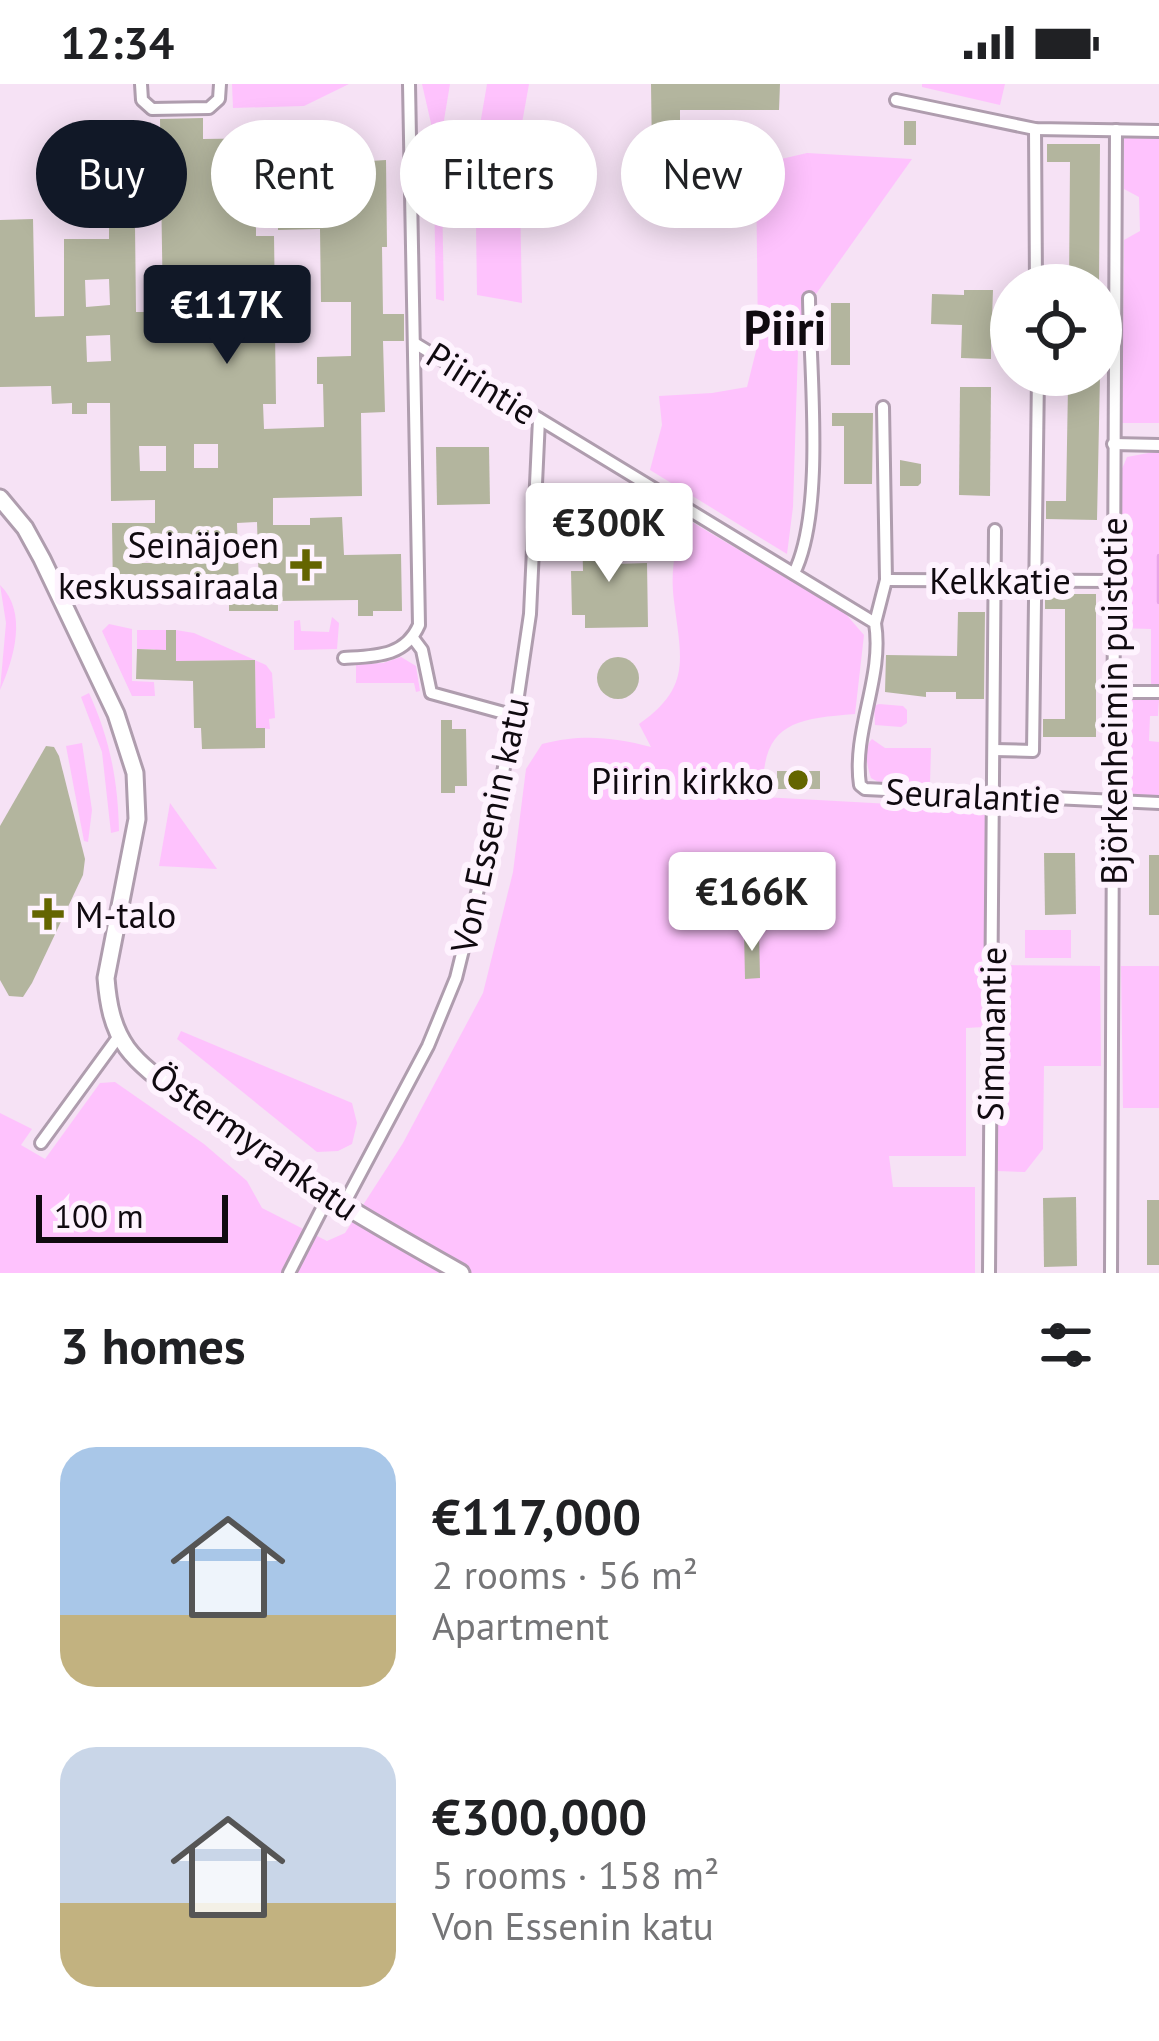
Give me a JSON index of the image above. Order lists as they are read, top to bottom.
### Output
{
  "streets": {
    "street": [
      "Piirintie",
      "Kelkkatie",
      "Björkenheimin puistotie",
      "Seuralantie",
      "Von Essenin katu",
      "Simunantie",
      "Östermyrankatu"
    ]
  },
  "crossings": [
    ["Piirintie", "Seuralantie"],
    ["Piirintie", "Von Essenin katu"],
    ["Kelkkatie", "Björkenheimin puistotie"],
    ["Kelkkatie", "Simunantie"],
    ["Björkenheimin puistotie", "Seuralantie"],
    ["Seuralantie", "Simunantie"],
    ["Von Essenin katu", "Östermyrankatu"]
  ],
  "districts": ["Piiri"],
  "places": {
    "health": ["Seinäjoen keskussairaala", "M-talo"],
    "other": ["Piirin kirkko"]
  },
  "scale_bar": "100 m",
  "page": {
    "status": "12:34",
    "chip": [
      "Buy",
      "Rent",
      "Filters",
      "New"
    ],
    "price": ["€117K", "€300K", "€166K"],
    "scale": "100 m",
    "heading": "3 homes",
    "list": [
      {
        "name": "€117,000",
        "note": "2 rooms · 56 m² · Apartment"
      },
      {
        "name": "€300,000",
        "note": "5 rooms · 158 m² · Von Essenin katu"
      }
    ]
  }
}
